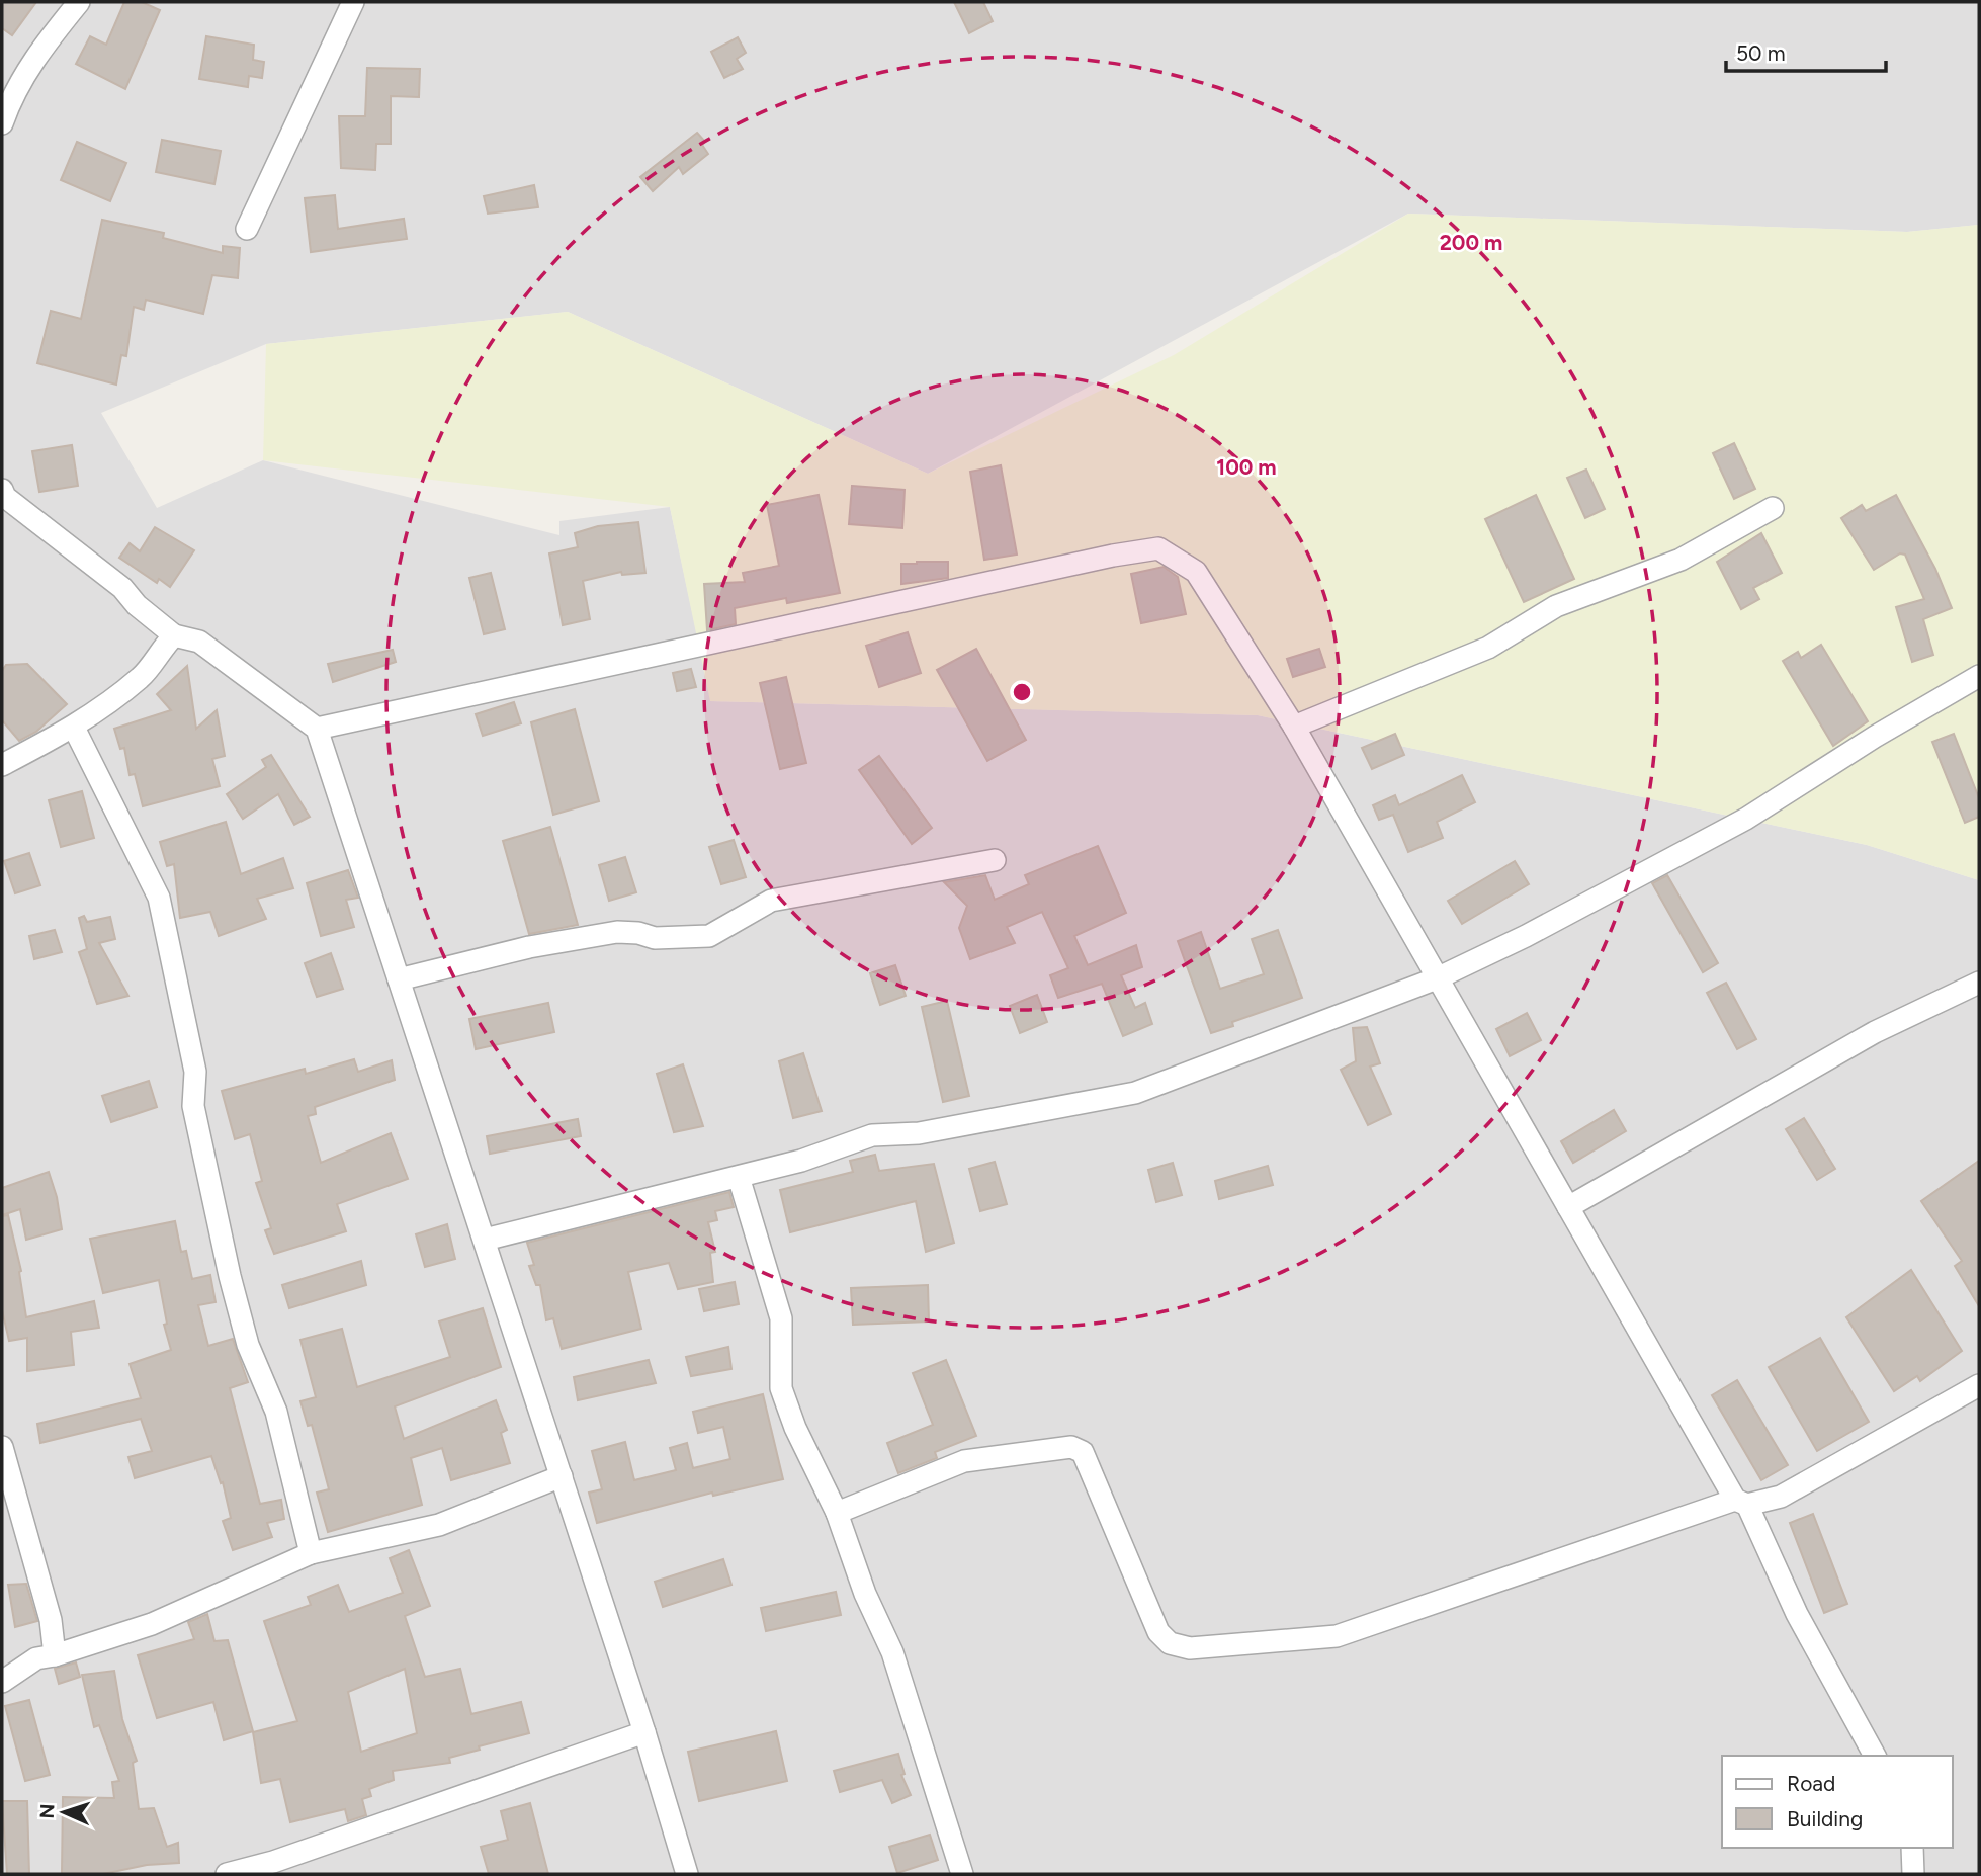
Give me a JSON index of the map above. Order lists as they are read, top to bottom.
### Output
{
  "legend": ["Road", "Building"],
  "scale_bar": "50 m",
  "north": "left",
  "rings": ["200 m", "100 m"]
}
